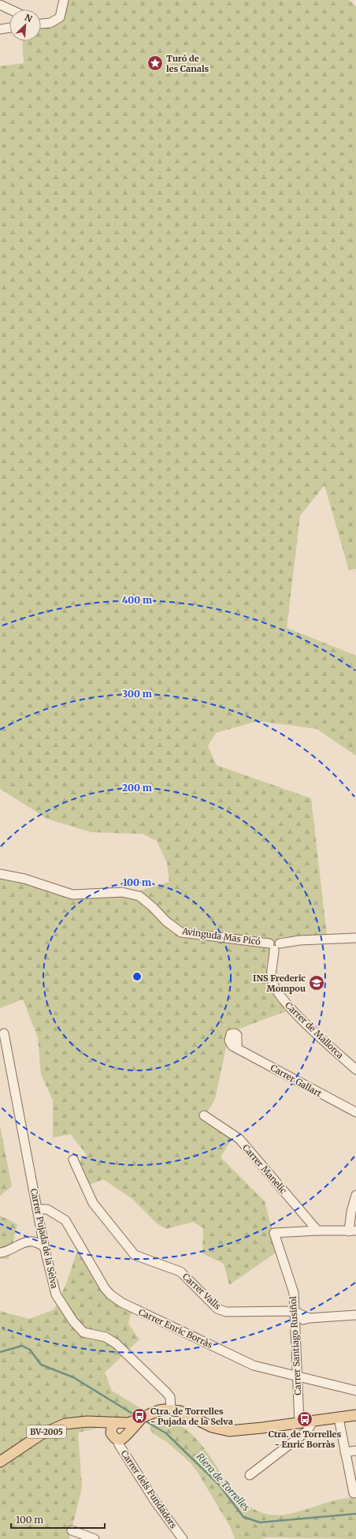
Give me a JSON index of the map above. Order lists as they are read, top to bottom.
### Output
{
  "streets": {
    "main road": ["BV-2005"],
    "street": [
      "Avinguda Mas Picó",
      "Carrer de Mallorca",
      "Carrer Gallart",
      "Carrer Manelic",
      "Carrer Pujada de la Selva",
      "Carrer Valls",
      "Carrer Enric Borràs",
      "Carrer Santiago Rusiñol",
      "Carrer dels Fundadors"
    ]
  },
  "crossings": [
    ["Avinguda Mas Picó", "Carrer de Mallorca"],
    ["Carrer Manelic", "Carrer Santiago Rusiñol"],
    ["Carrer Pujada de la Selva", "Carrer Enric Borràs"],
    ["Carrer Pujada de la Selva", "BV-2005"],
    ["Carrer Valls", "Carrer Santiago Rusiñol"],
    ["Carrer Enric Borràs", "Carrer Santiago Rusiñol"],
    ["Carrer Santiago Rusiñol", "BV-2005"],
    ["BV-2005", "Carrer dels Fundadors"]
  ],
  "water": ["Riera de Torrelles"],
  "places": {
    "place": ["Turó de les Canals"],
    "school or university": ["INS Frederic Mompou"],
    "bus stop": ["Ctra. de Torrelles - Pujada de la Selva", "Ctra. de Torrelles - Enric Borràs"]
  },
  "scale_bar": "100 m",
  "north": "top right",
  "rings": [
    "400 m",
    "300 m",
    "200 m",
    "100 m"
  ]
}
